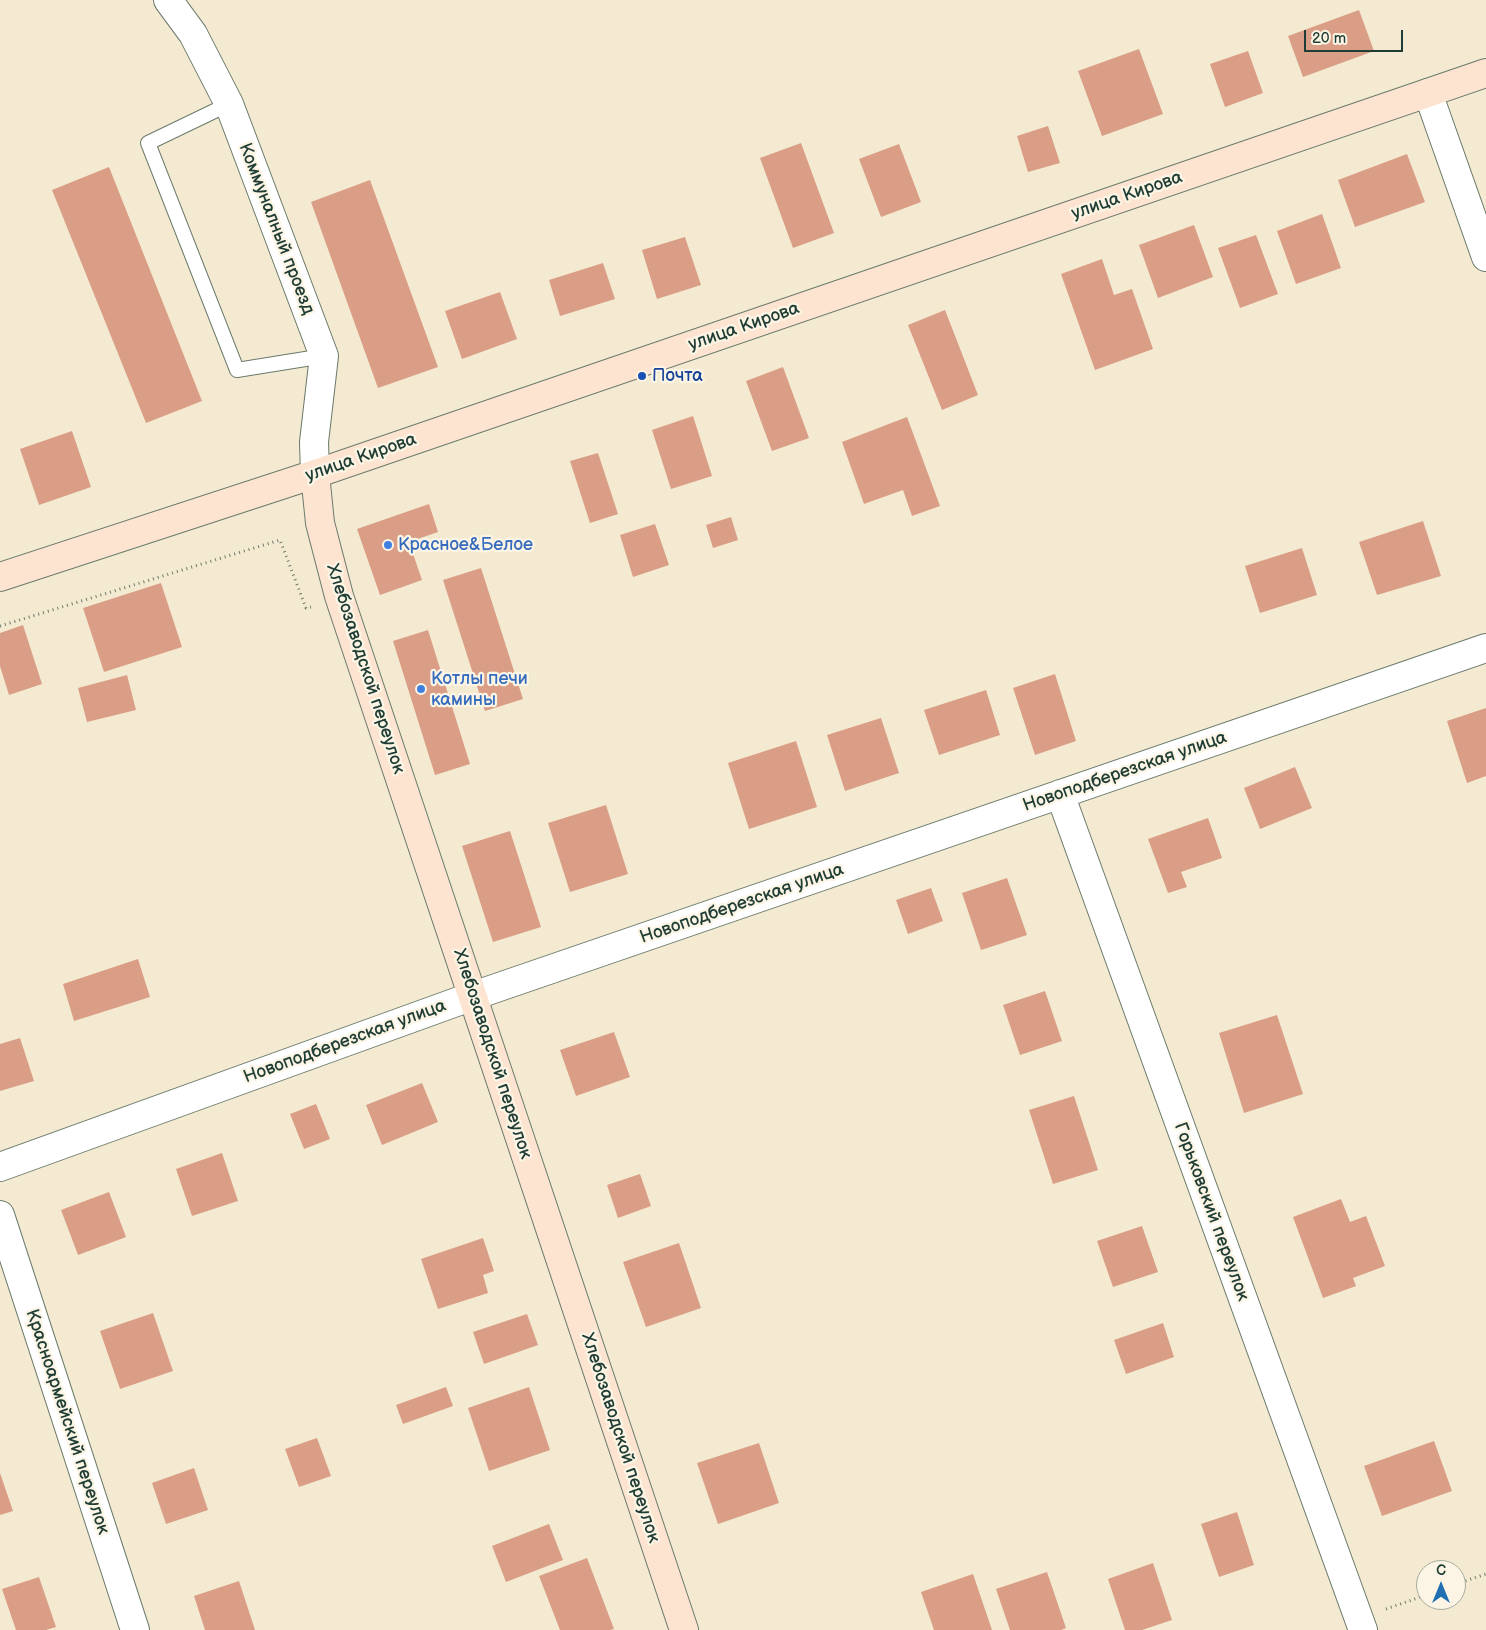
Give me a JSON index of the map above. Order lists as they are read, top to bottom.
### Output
{
  "streets": {
    "main road": ["улица Кирова", "Хлебозаводской переулок"],
    "street": [
      "Коммуналный проезд",
      "Новоподберезская улица",
      "Горьковский переулок",
      "Красноармейский переулок"
    ]
  },
  "crossings": [
    ["улица Кирова", "Коммуналный проезд"],
    ["улица Кирова", "Хлебозаводской переулок"],
    ["Коммуналный проезд", "Хлебозаводской переулок"],
    ["Хлебозаводской переулок", "Новоподберезская улица"],
    ["Новоподберезская улица", "Горьковский переулок"]
  ],
  "places": ["Почта", "Красное&Белое", "Котлы печи камины"],
  "scale_bar": "20 m",
  "north": "top"
}
